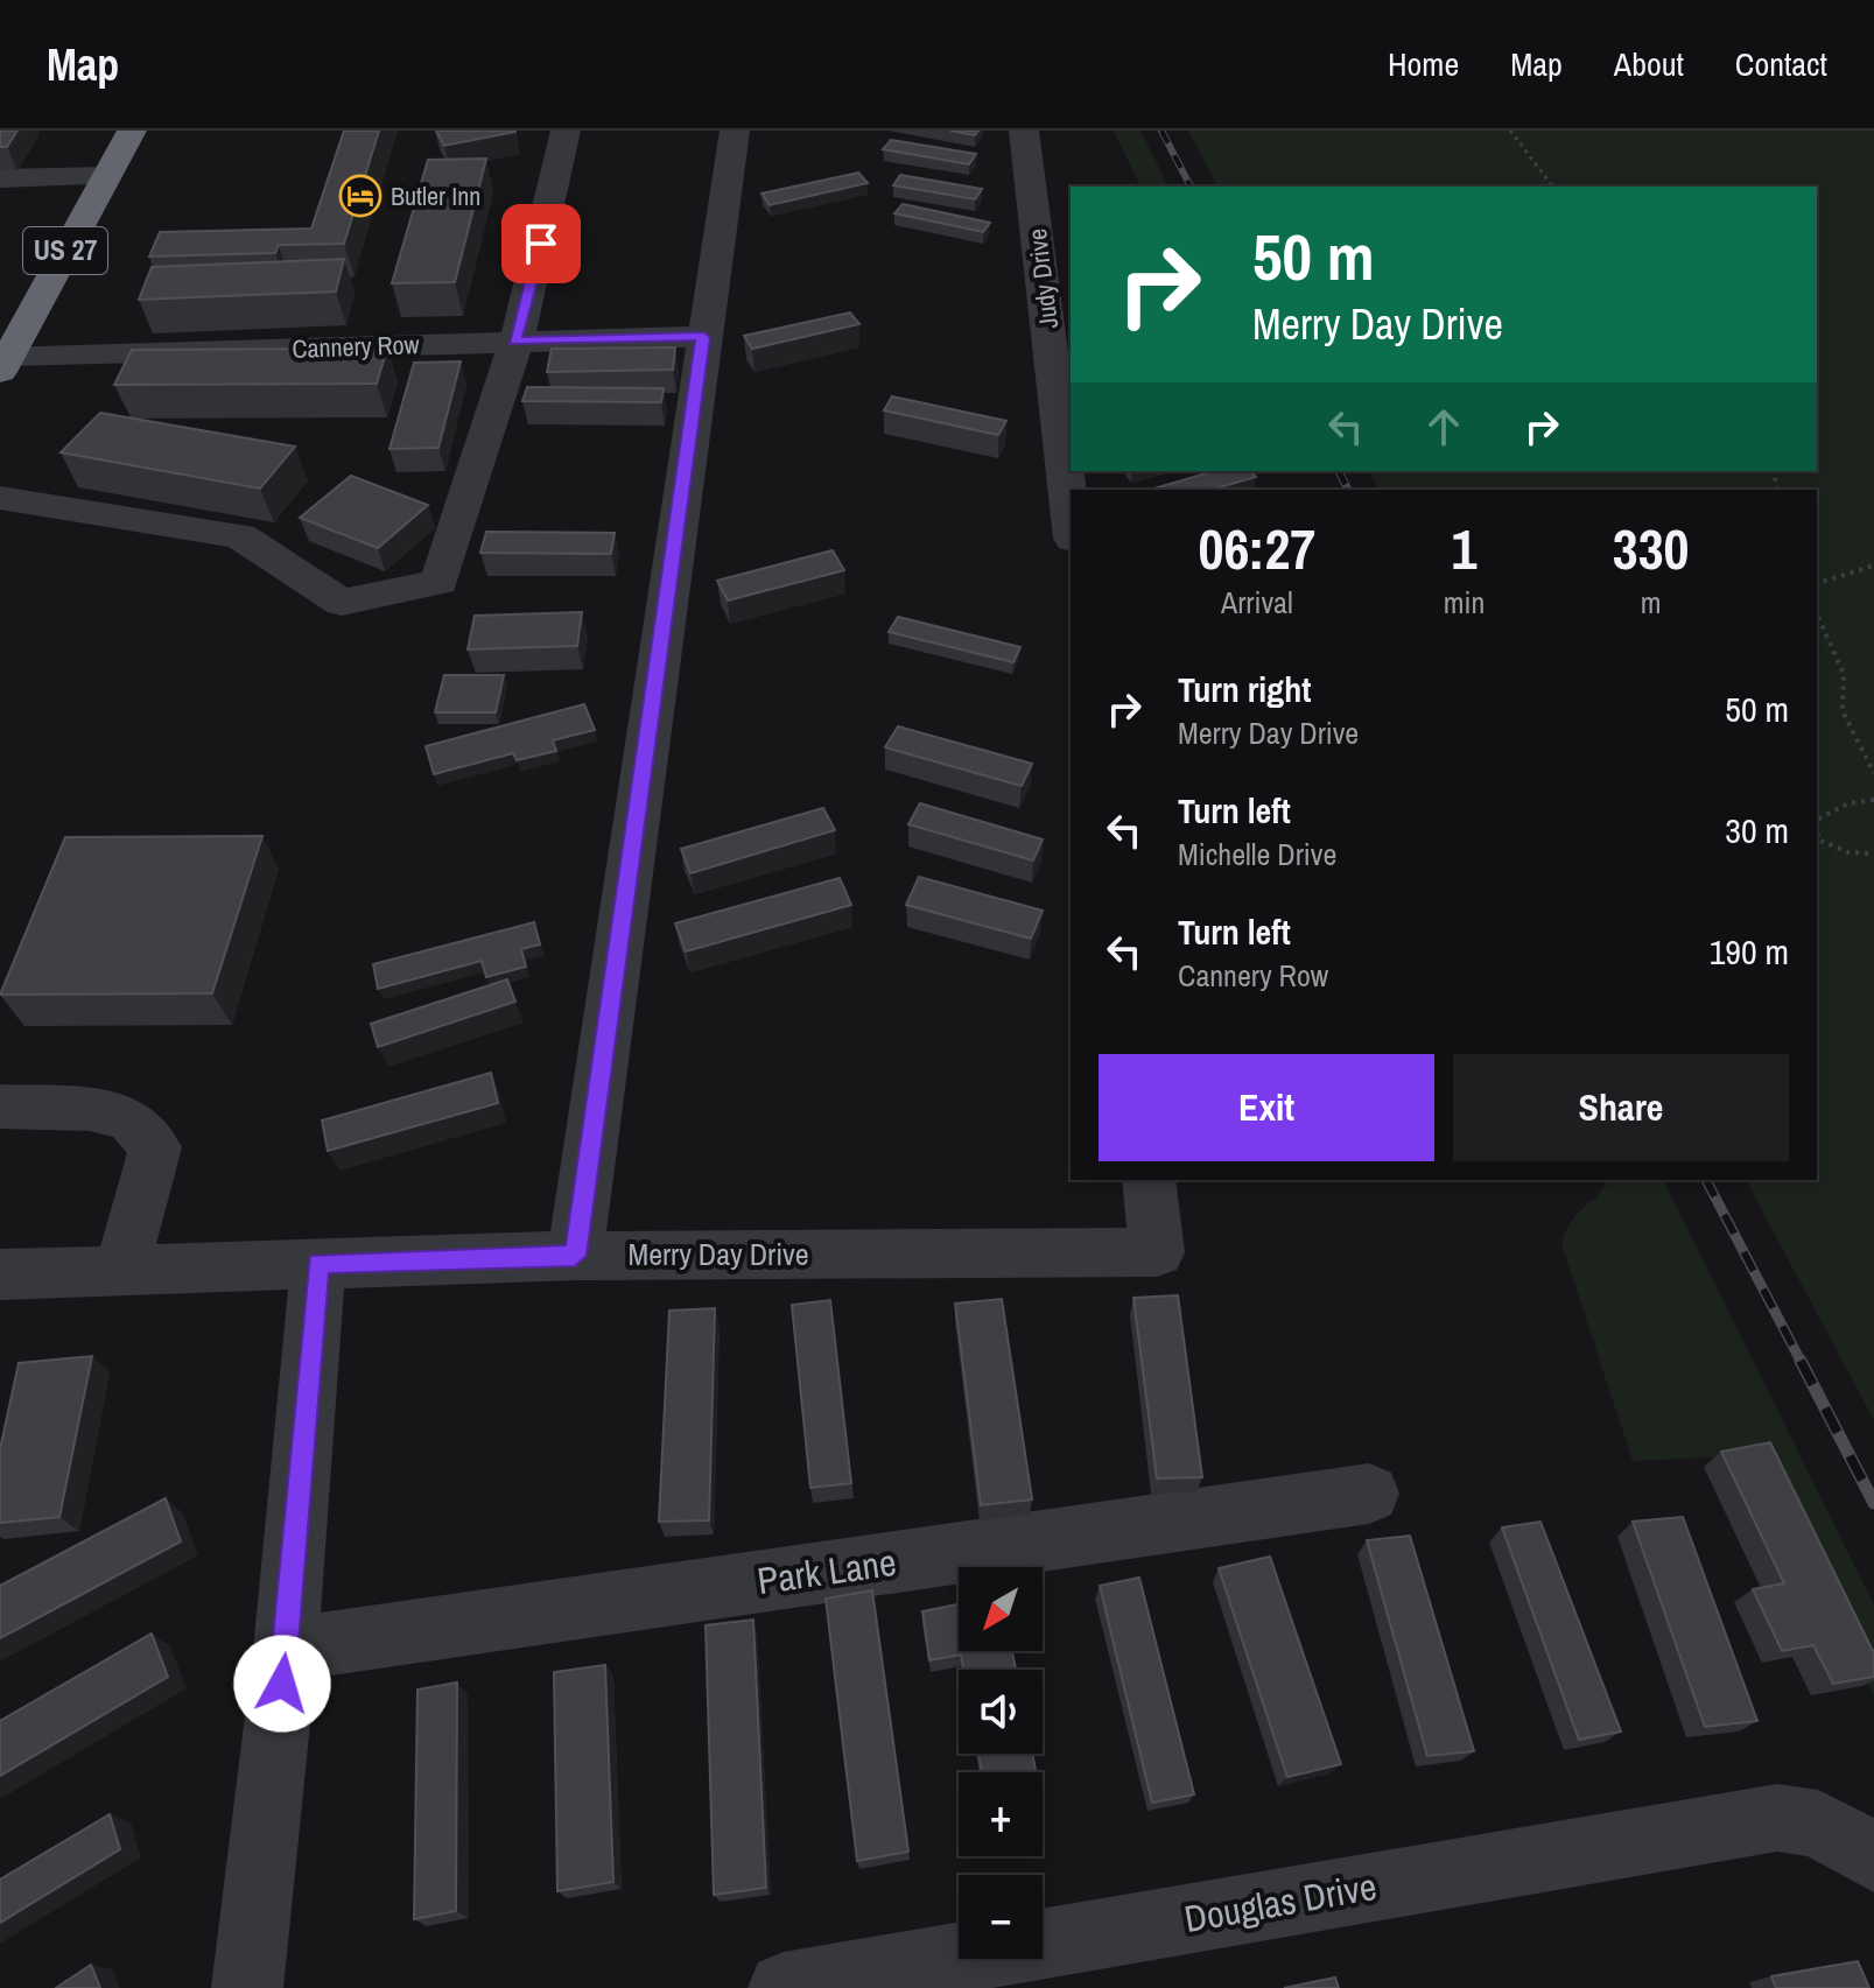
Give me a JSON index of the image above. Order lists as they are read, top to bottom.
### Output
{
  "streets": {
    "highway": ["US 27"],
    "street": [
      "Judy Drive",
      "Cannery Row",
      "Merry Day Drive",
      "Park Lane",
      "Douglas Drive"
    ]
  },
  "crossings": [
    ["US 27", "Cannery Row"]
  ],
  "places": {
    "hotel": ["Butler Inn"]
  },
  "north": "bottom left",
  "page": {
    "header": "Map",
    "nav": [
      "Home",
      "Map",
      "About",
      "Contact"
    ],
    "turn": ["50 m", "Merry Day Drive"],
    "eta": [
      "06:27",
      "Arrival",
      "1",
      "min",
      "330",
      "m"
    ],
    "list": [
      {
        "name": "Turn right",
        "note": "Merry Day Drive",
        "value": "50 m"
      },
      {
        "name": "Turn left",
        "note": "Michelle Drive",
        "value": "30 m"
      },
      {
        "name": "Turn left",
        "note": "Cannery Row",
        "value": "190 m"
      }
    ],
    "buttons": ["Exit", "Share"],
    "map_buttons": ["+", "−"]
  }
}
